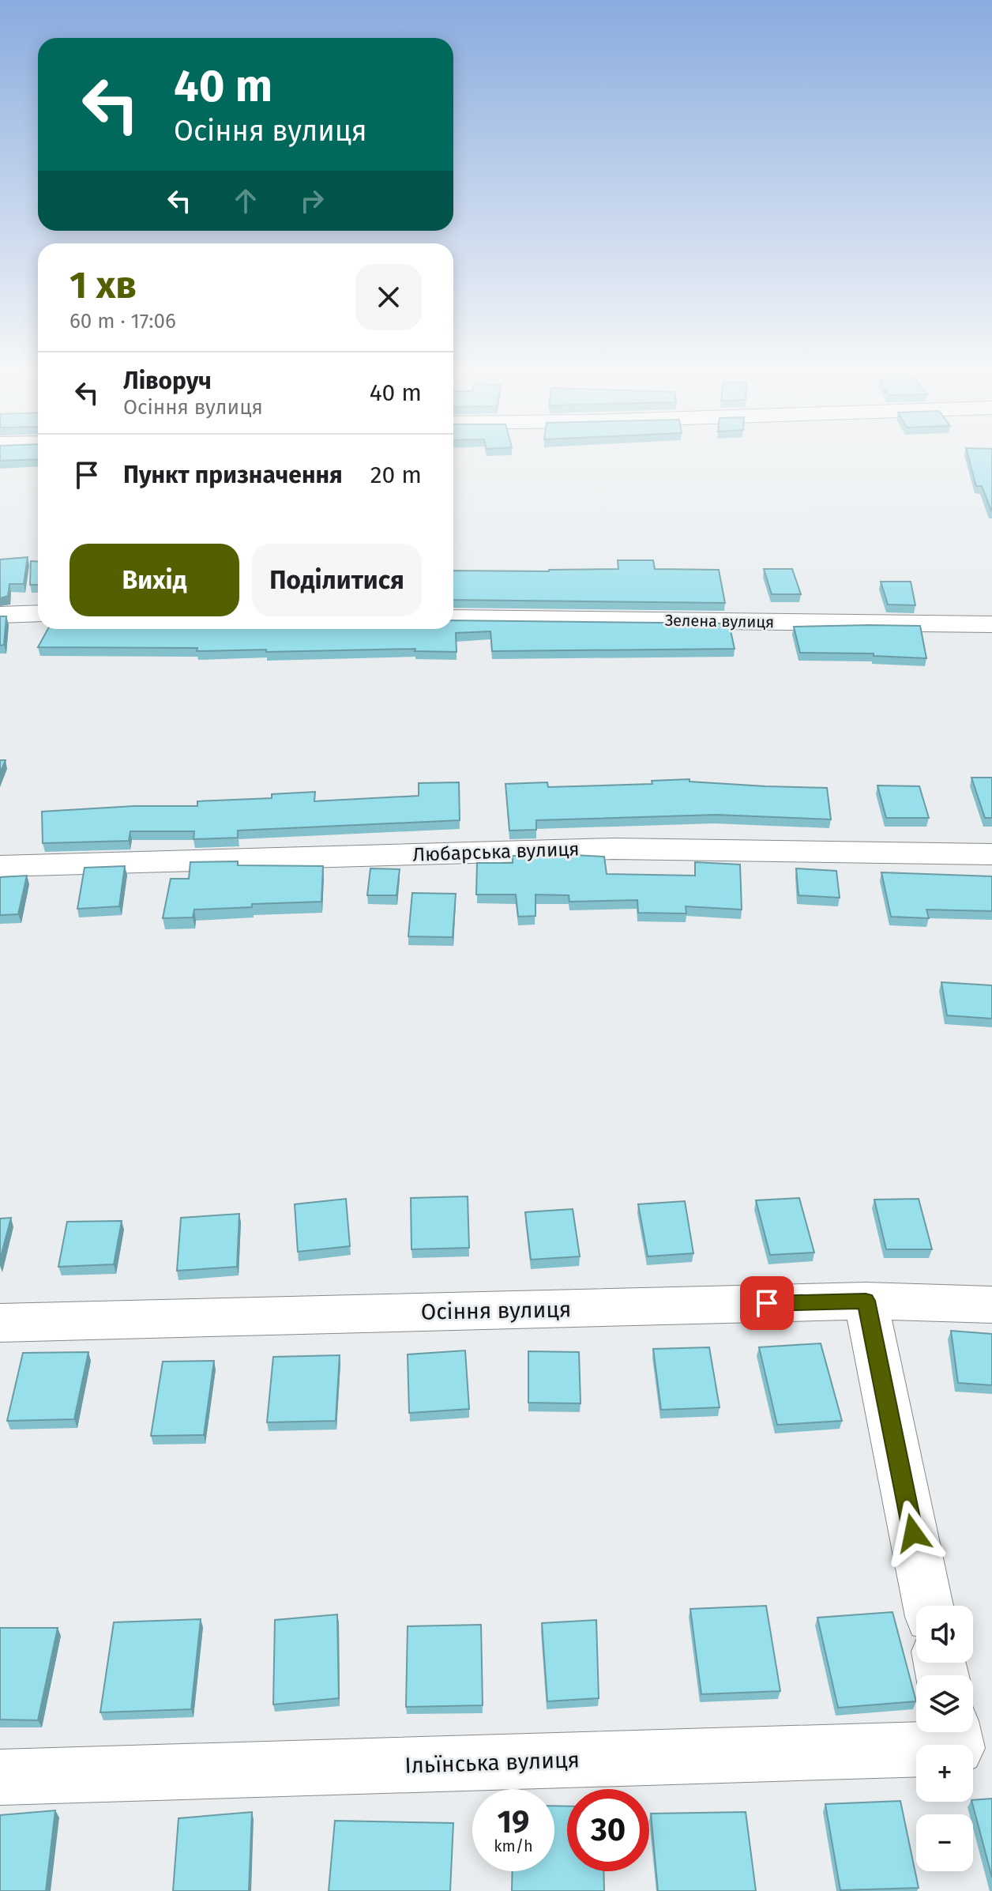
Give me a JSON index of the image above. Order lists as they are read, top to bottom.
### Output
{
  "streets": {
    "street": [
      "Зелена вулиця",
      "Любарська вулиця",
      "Осіння вулиця",
      "Ільїнська вулиця"
    ]
  },
  "page": {
    "turn": ["40 m", "Осіння вулиця"],
    "heading": ["1 хв", "60 m · 17:06"],
    "list": [
      {
        "name": "Ліворуч",
        "note": "Осіння вулиця",
        "value": "40 m"
      },
      {
        "name": "Пункт призначення",
        "value": "20 m"
      }
    ],
    "buttons": ["Вихід", "Поділитися"],
    "map_buttons": ["+", "−"],
    "speed": "19 km/h",
    "limit": "30"
  }
}
